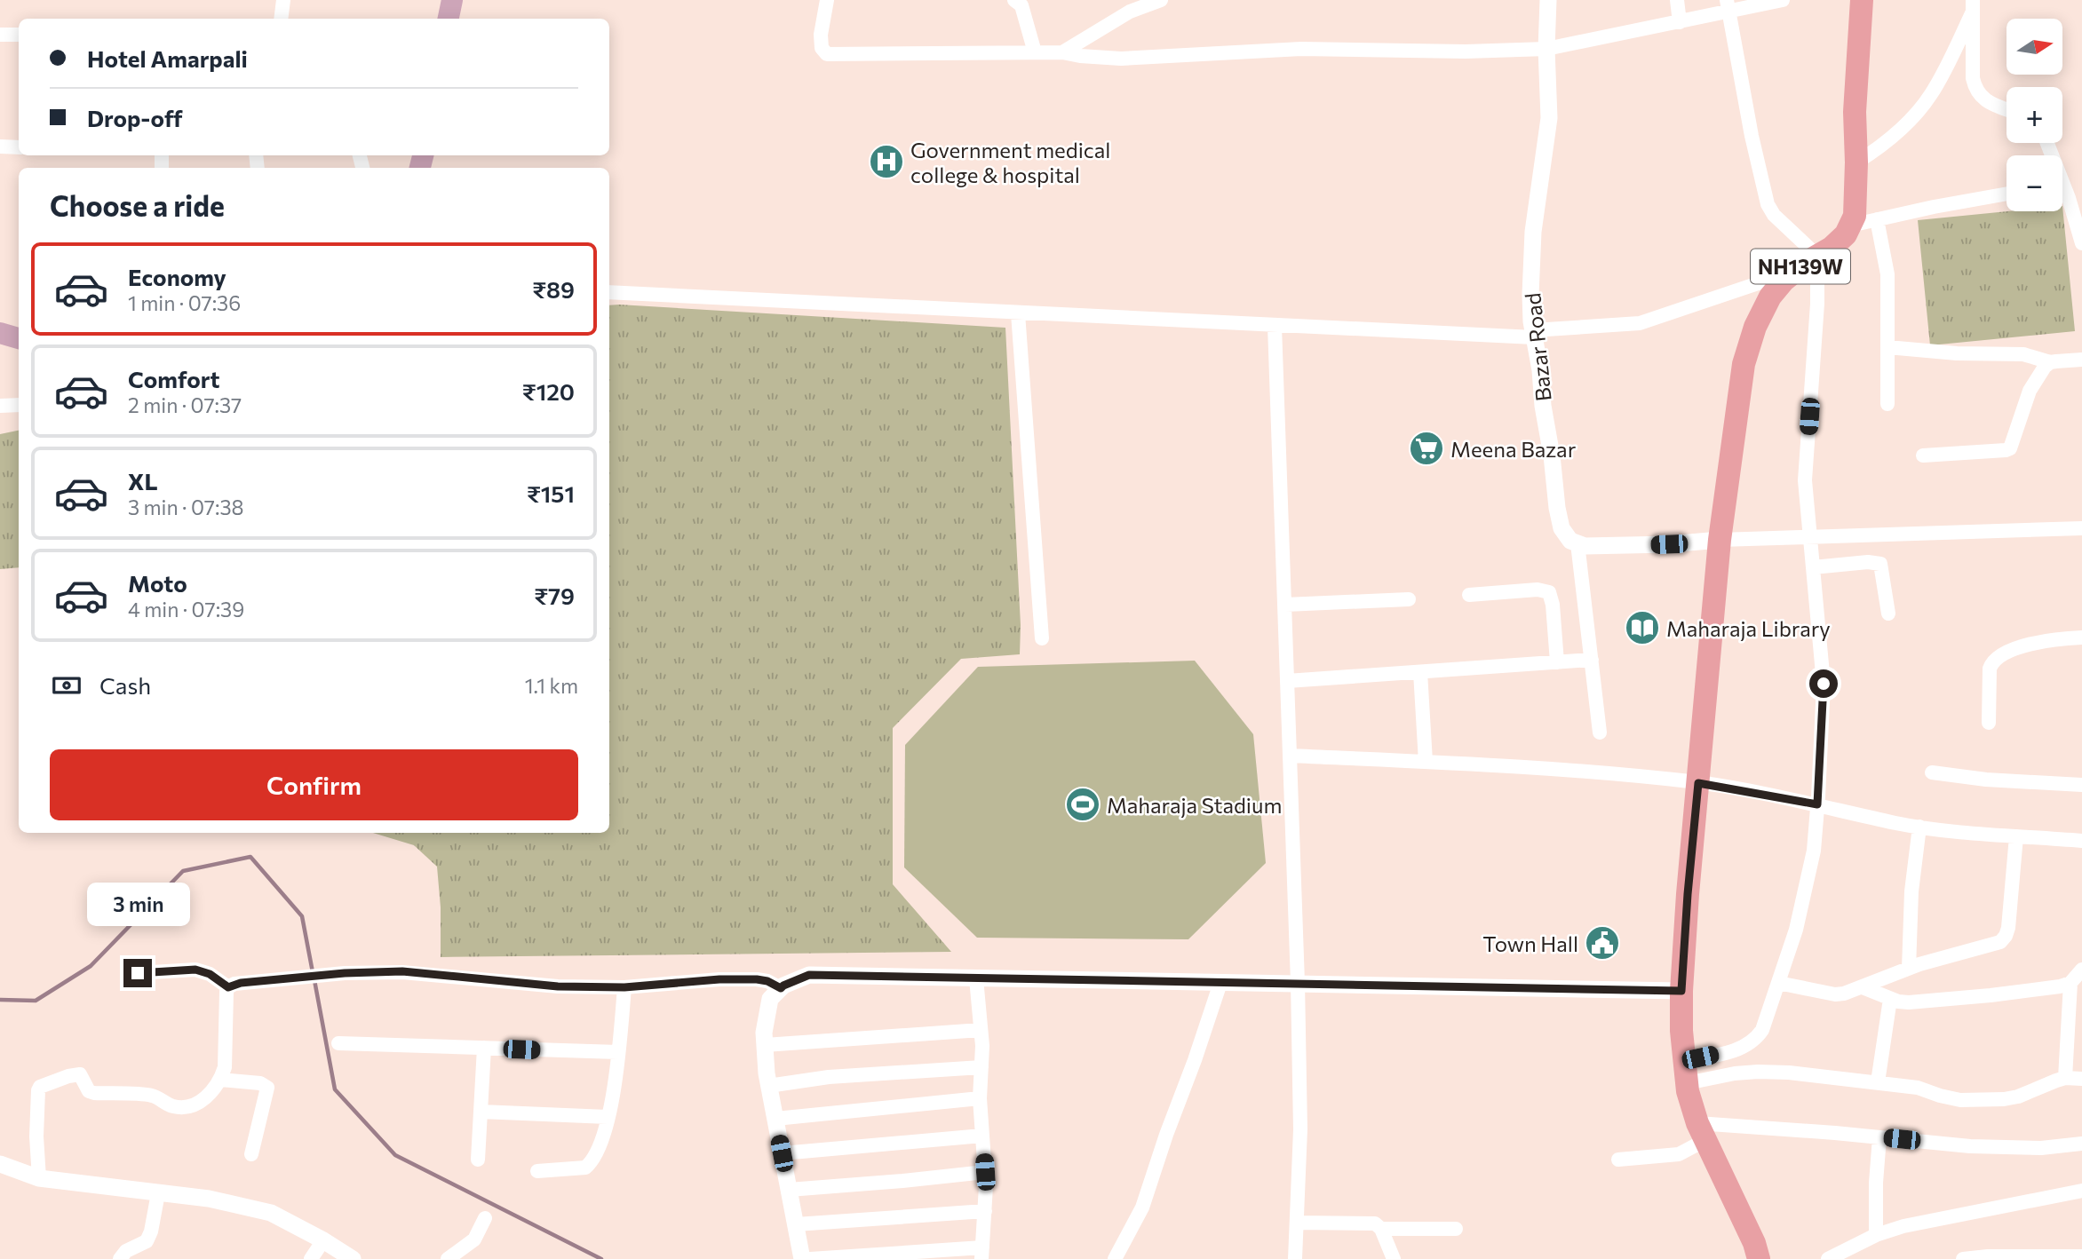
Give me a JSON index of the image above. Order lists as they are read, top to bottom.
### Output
{
  "streets": {
    "highway": ["NH139W"],
    "street": ["Bazar Road"]
  },
  "places": {
    "hospital": ["Government medical college & hospital"],
    "supermarket": ["Meena Bazar"],
    "library": ["Maharaja Library"],
    "sports": ["Maharaja Stadium"],
    "public building": ["Town Hall"]
  },
  "north": "right",
  "page": {
    "map_buttons": ["+", "−"],
    "banner": ["Hotel Amarpali", "Drop-off"],
    "heading": "Choose a ride",
    "list": [
      {
        "name": "Economy",
        "note": "1 min · 07:36",
        "value": "₹89"
      },
      {
        "name": "Comfort",
        "note": "2 min · 07:37",
        "value": "₹120"
      },
      {
        "name": "XL",
        "note": "3 min · 07:38",
        "value": "₹151"
      },
      {
        "name": "Moto",
        "note": "4 min · 07:39",
        "value": "₹79"
      }
    ],
    "pay": ["Cash", "1.1 km"],
    "buttons": "Confirm",
    "bubble": "3 min"
  }
}
